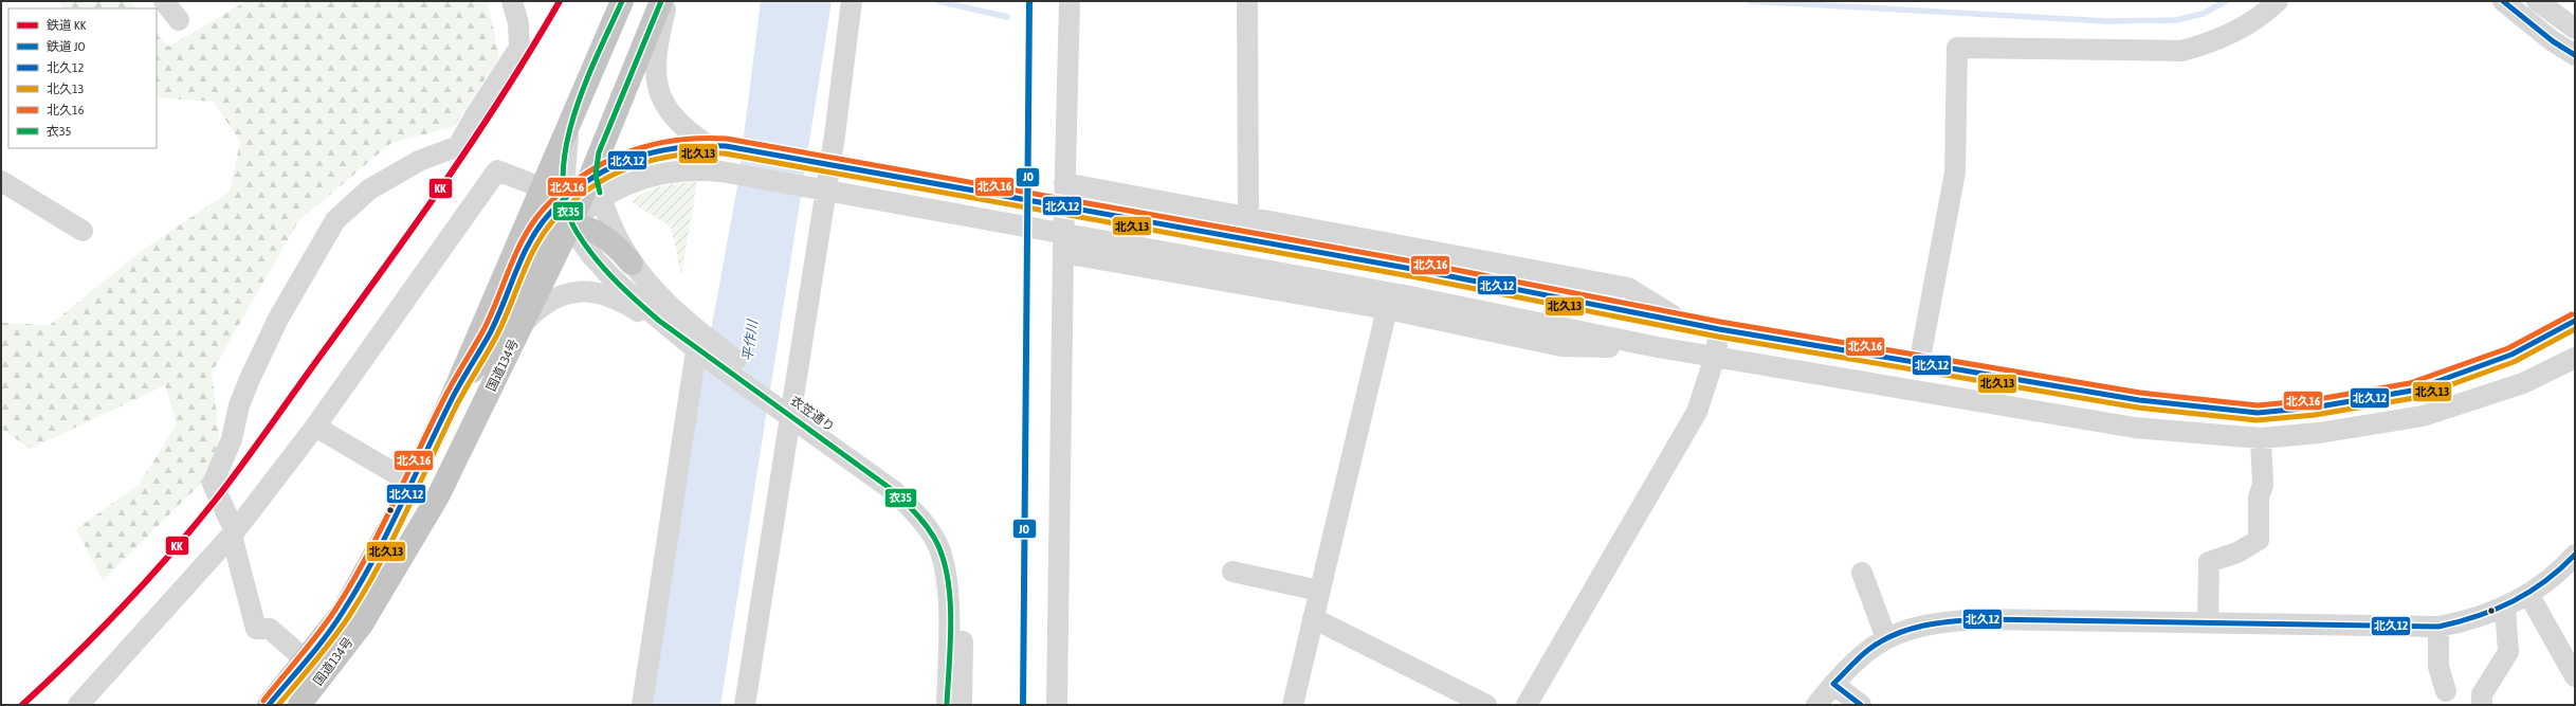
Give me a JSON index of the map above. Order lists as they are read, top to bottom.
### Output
{
  "streets": {
    "highway": ["国道134号"],
    "street": ["衣笠通り"]
  },
  "crossings": [
    ["国道134号", "衣笠通り"]
  ],
  "water": ["平作川"],
  "lines": [
    "rail line KK",
    "rail line JO",
    "transit line 北久12",
    "transit line 衣35",
    "transit line 北久16",
    "transit line 北久13"
  ],
  "legend": [
    "鉄道 KK",
    "鉄道 JO",
    "北久12",
    "北久13",
    "北久16",
    "衣35"
  ]
}
